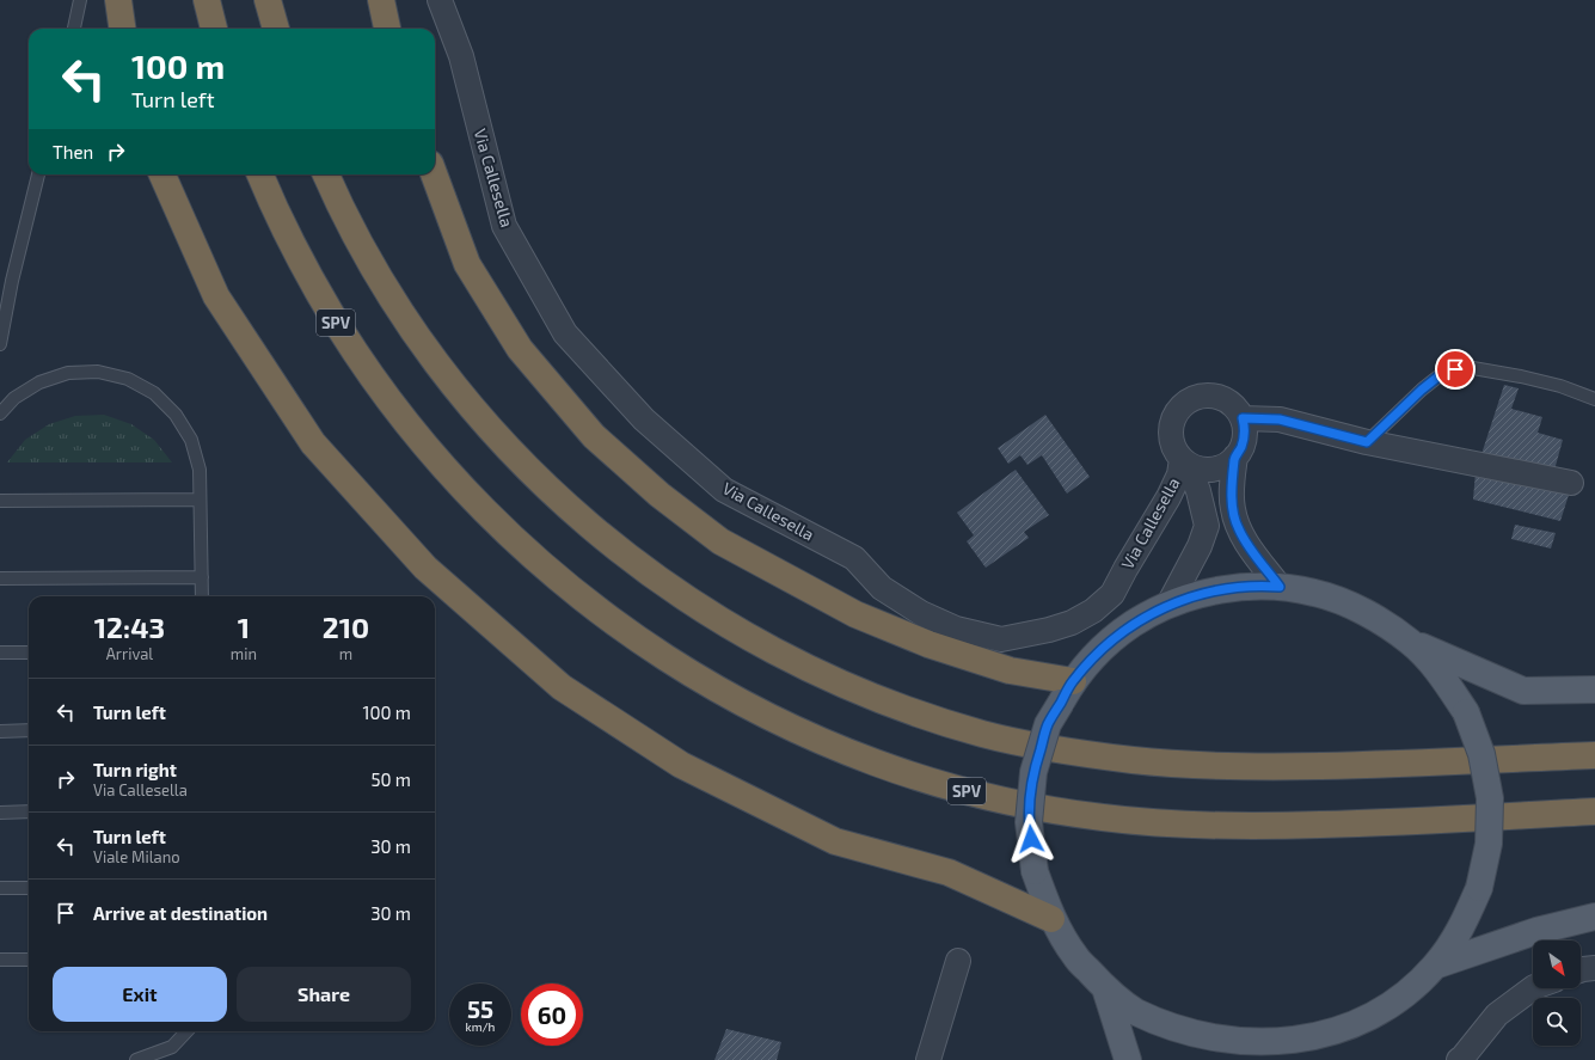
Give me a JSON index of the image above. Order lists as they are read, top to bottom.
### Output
{
  "streets": {
    "highway": ["SPV"],
    "street": ["Via Callesella"]
  },
  "north": "bottom right",
  "page": {
    "turn": ["100 m", "Turn left"],
    "then": "Then",
    "eta": [
      "12:43",
      "Arrival",
      "1",
      "min",
      "210",
      "m"
    ],
    "list": [
      {
        "name": "Turn left",
        "value": "100 m"
      },
      {
        "name": "Turn right",
        "note": "Via Callesella",
        "value": "50 m"
      },
      {
        "name": "Turn left",
        "note": "Viale Milano",
        "value": "30 m"
      },
      {
        "name": "Arrive at destination",
        "value": "30 m"
      }
    ],
    "buttons": ["Exit", "Share"],
    "speed": "55 km/h",
    "limit": "60"
  }
}
